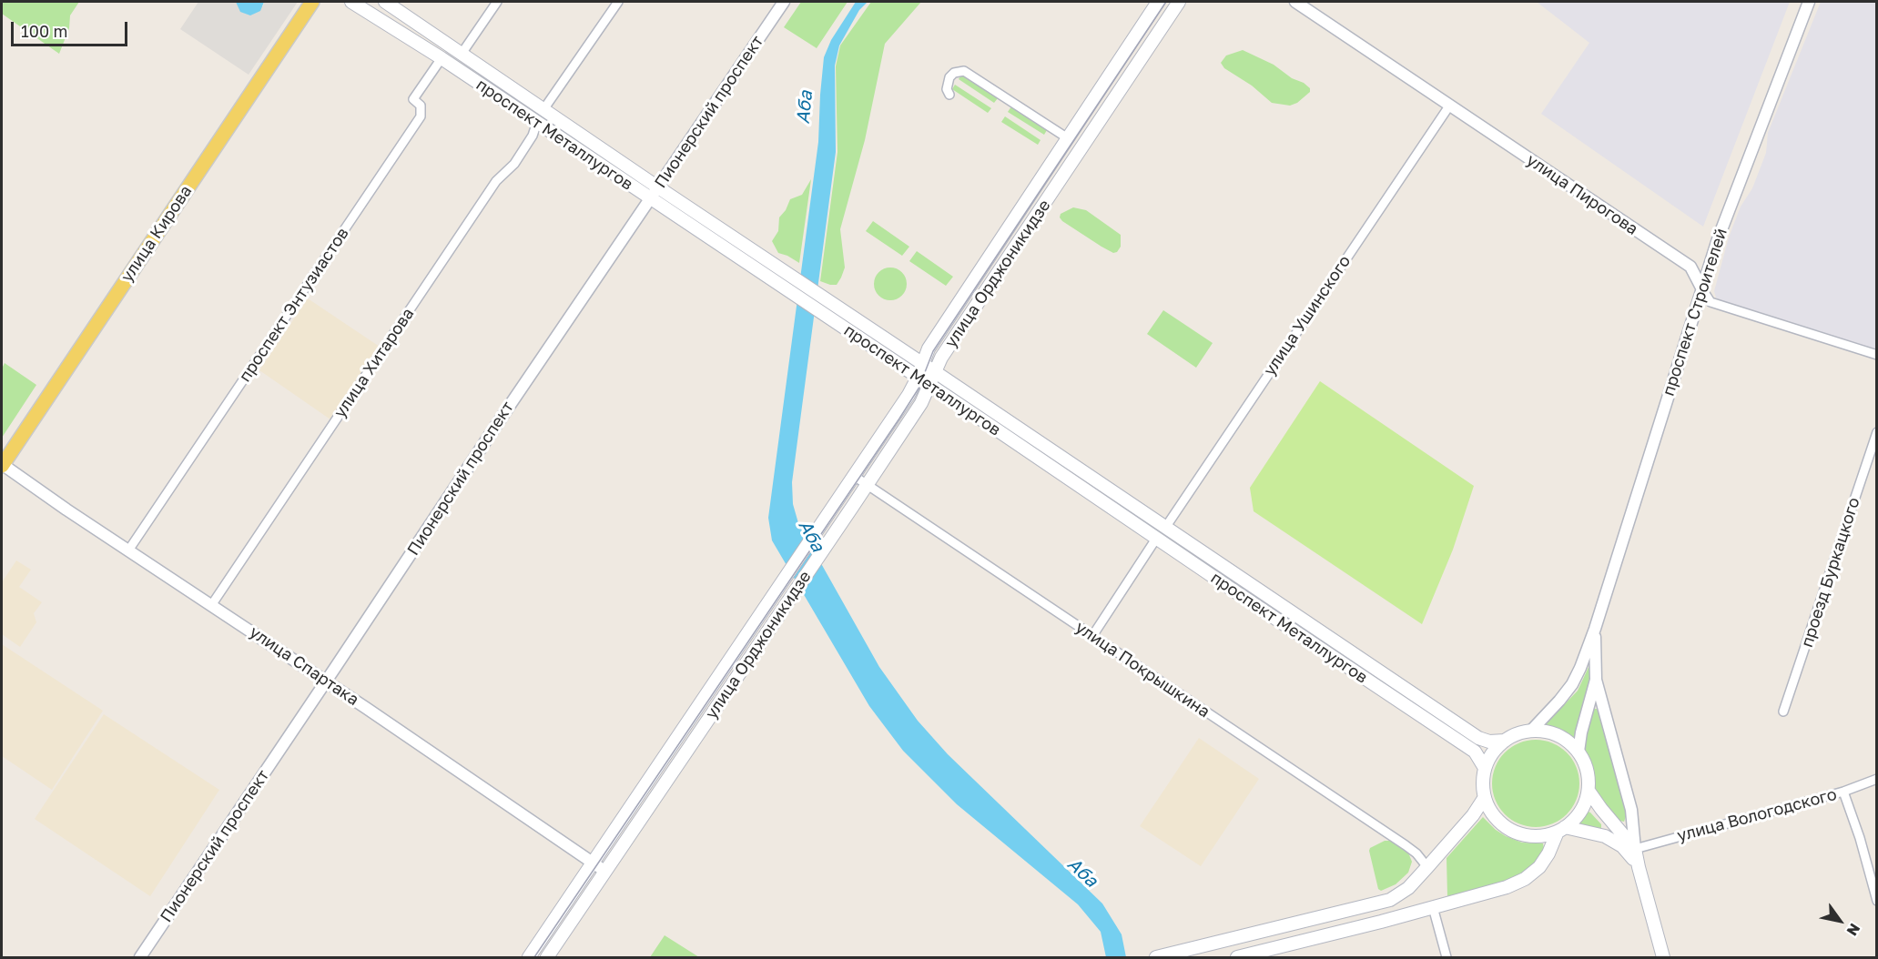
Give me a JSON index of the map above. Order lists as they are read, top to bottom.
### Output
{
  "streets": {
    "main road": ["проспект Металлургов", "улица Кирова", "улица Орджоникидзе"],
    "street": [
      "Пионерский проспект",
      "улица Пирогова",
      "проспект Энтузиастов",
      "проспект Строителей",
      "улица Ушинского",
      "улица Хитарова",
      "проезд Буркацкого",
      "улица Спартака",
      "улица Покрышкина",
      "улица Вологодского"
    ]
  },
  "crossings": [
    ["Пионерский проспект", "проспект Металлургов"],
    ["Пионерский проспект", "улица Спартака"],
    ["проспект Металлургов", "улица Орджоникидзе"],
    ["проспект Металлургов", "проспект Энтузиастов"],
    ["проспект Металлургов", "проспект Строителей"],
    ["проспект Металлургов", "улица Ушинского"],
    ["проспект Металлургов", "улица Хитарова"],
    ["улица Пирогова", "проспект Строителей"],
    ["улица Пирогова", "улица Ушинского"],
    ["улица Кирова", "улица Спартака"],
    ["улица Орджоникидзе", "улица Спартака"],
    ["улица Орджоникидзе", "улица Покрышкина"],
    ["проспект Энтузиастов", "улица Спартака"],
    ["улица Хитарова", "улица Спартака"]
  ],
  "water": ["Аба"],
  "scale_bar": "100 m",
  "north": "bottom right"
}
